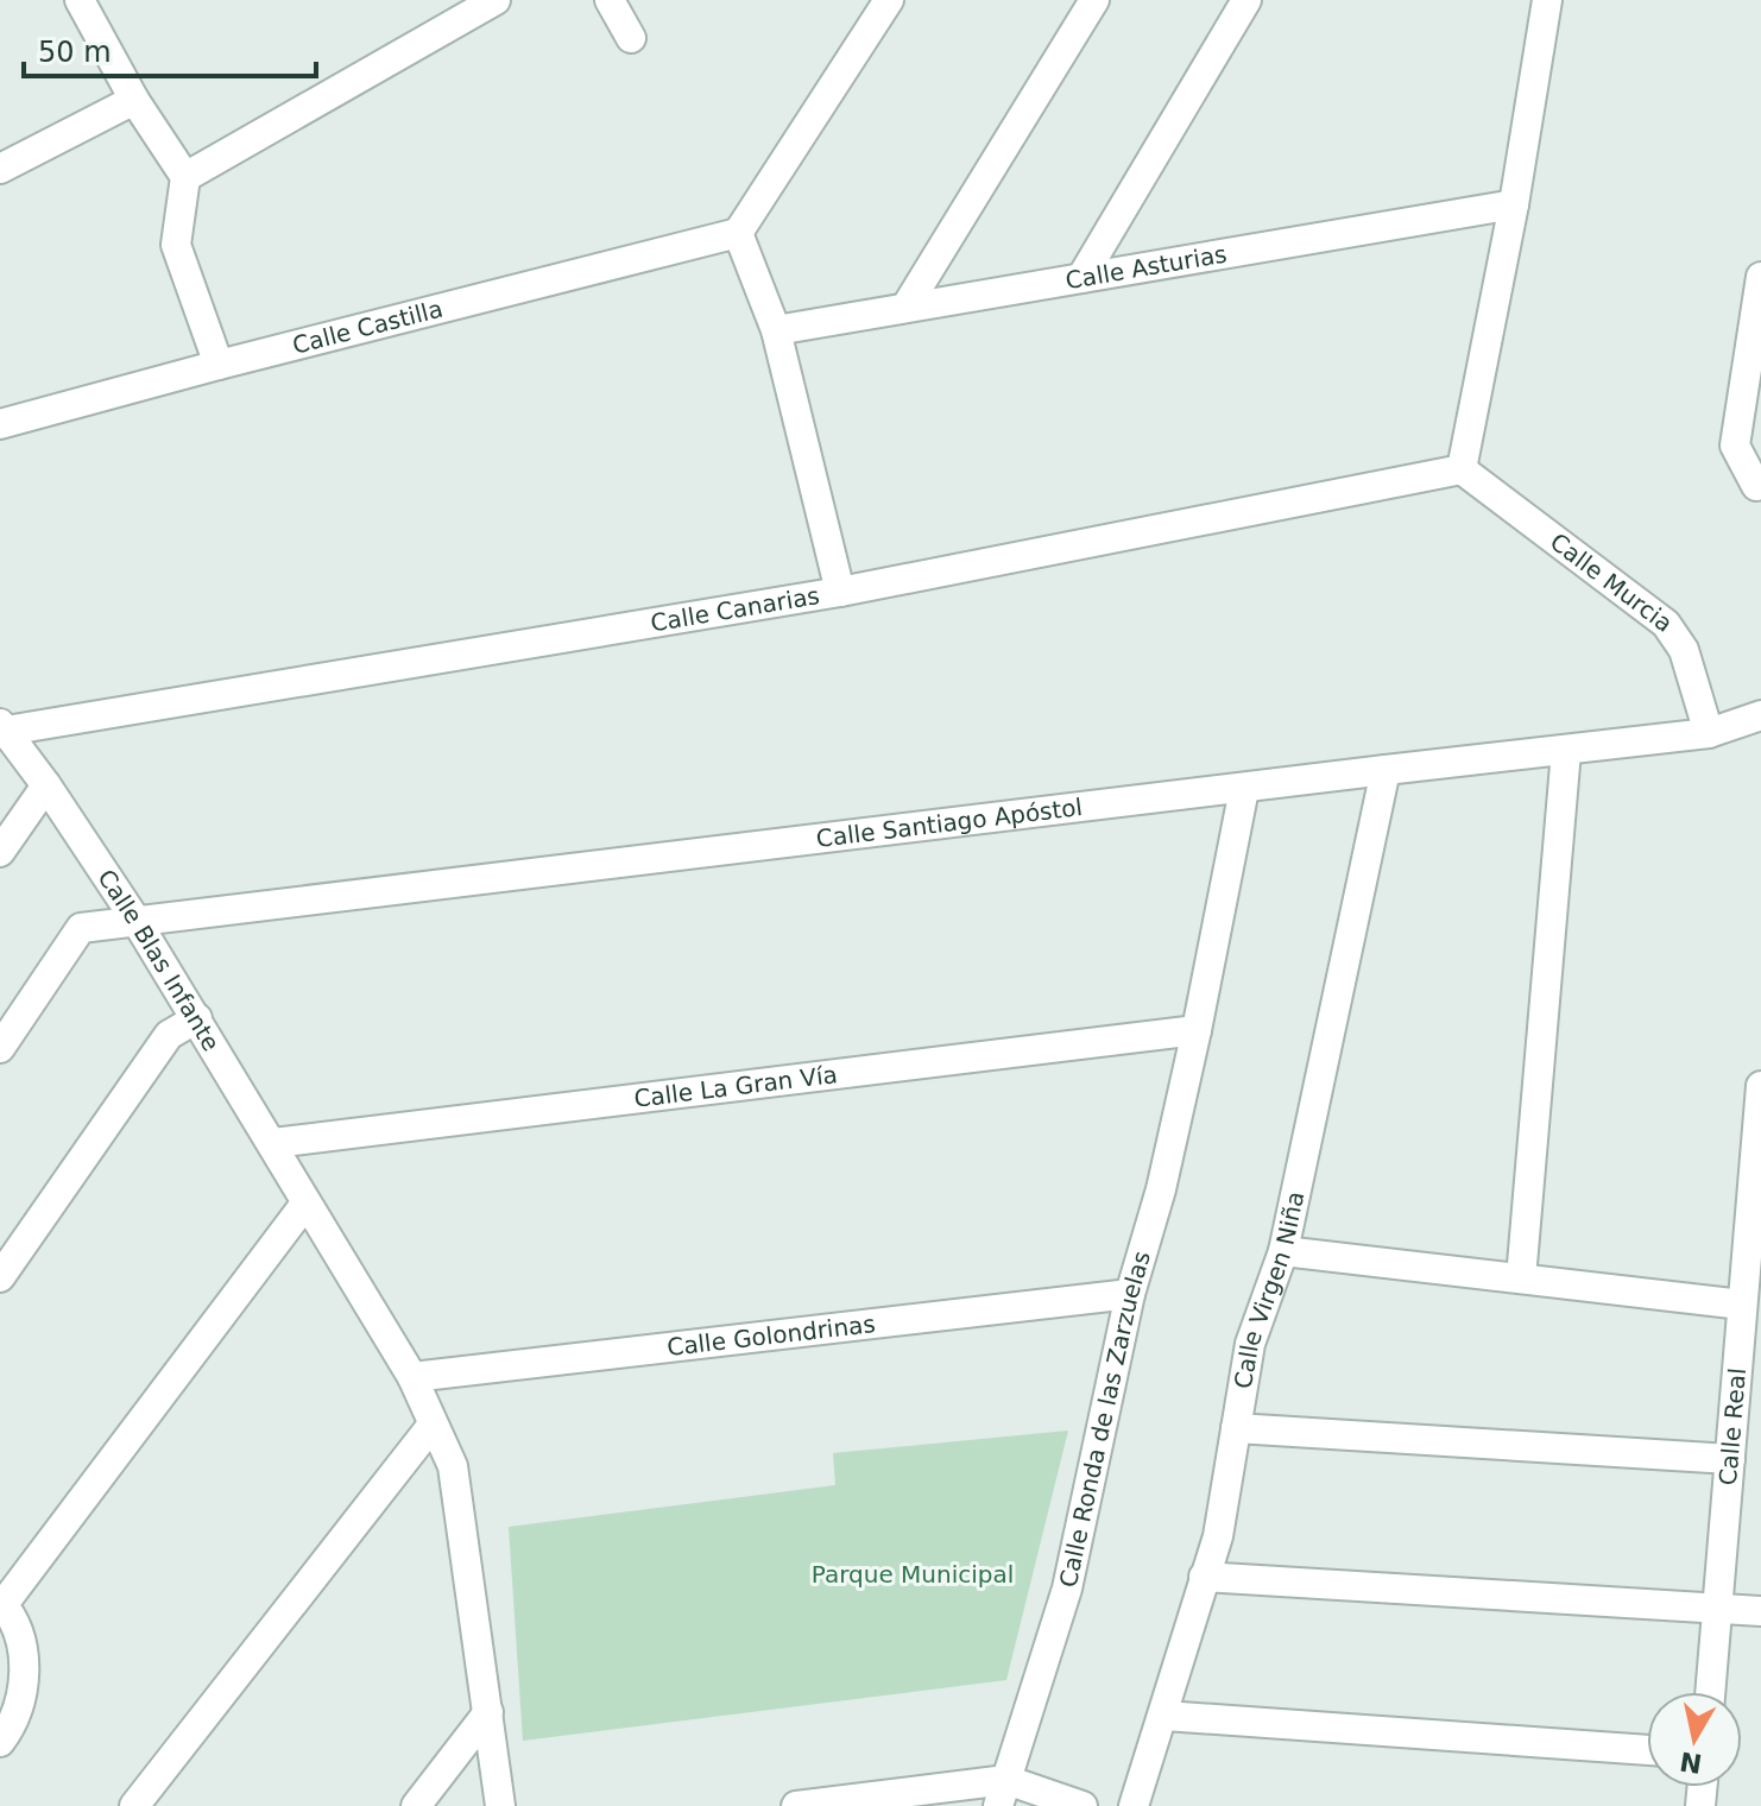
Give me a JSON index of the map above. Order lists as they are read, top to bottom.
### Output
{
  "streets": {
    "street": [
      "Calle Asturias",
      "Calle Castilla",
      "Calle Murcia",
      "Calle Canarias",
      "Calle Santiago Apóstol",
      "Calle Blas Infante",
      "Calle La Gran Vía",
      "Calle Virgen Niña",
      "Calle Golondrinas",
      "Calle Ronda de las Zarzuelas",
      "Calle Real"
    ]
  },
  "crossings": [
    ["Calle Murcia", "Calle Canarias"],
    ["Calle Murcia", "Calle Santiago Apóstol"],
    ["Calle Canarias", "Calle Blas Infante"],
    ["Calle Santiago Apóstol", "Calle Blas Infante"],
    ["Calle Santiago Apóstol", "Calle Virgen Niña"],
    ["Calle Blas Infante", "Calle La Gran Vía"],
    ["Calle Blas Infante", "Calle Golondrinas"],
    ["Calle La Gran Vía", "Calle Ronda de las Zarzuelas"],
    ["Calle Golondrinas", "Calle Ronda de las Zarzuelas"]
  ],
  "parks": ["Parque Municipal"],
  "scale_bar": "50 m",
  "north": "bottom"
}
